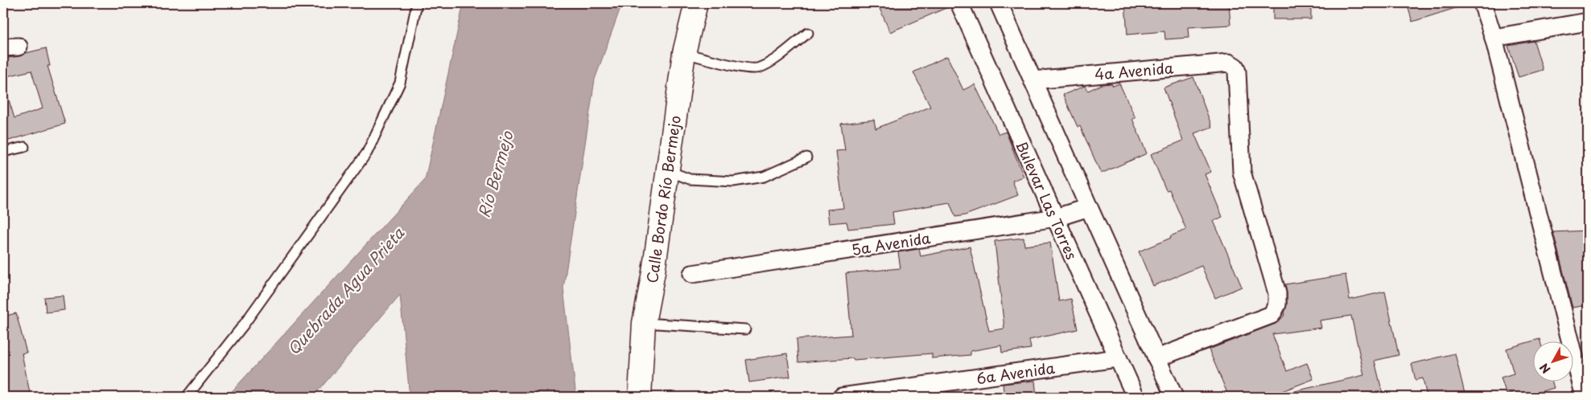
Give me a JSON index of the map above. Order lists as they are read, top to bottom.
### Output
{
  "streets": {
    "main road": ["Calle Bordo Río Bermejo"],
    "street": [
      "4a Avenida",
      "Bulevar Las Torres",
      "5a Avenida",
      "6a Avenida"
    ]
  },
  "crossings": [
    ["Bulevar Las Torres", "5a Avenida"],
    ["Bulevar Las Torres", "6a Avenida"]
  ],
  "water": ["Río Bermejo", "Quebrada Agua Prieta"],
  "north": "bottom left"
}
